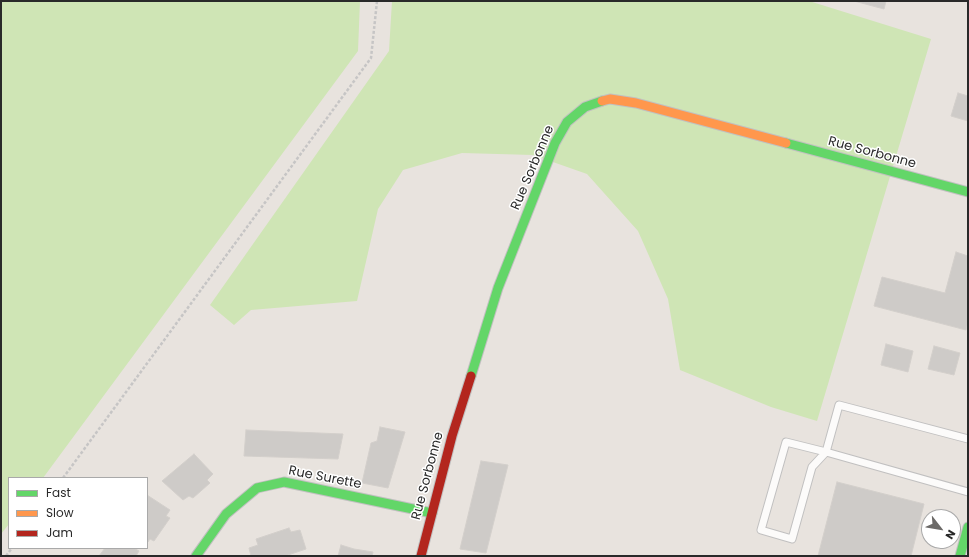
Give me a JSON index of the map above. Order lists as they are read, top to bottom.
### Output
{
  "streets": {
    "street": ["Rue Sorbonne", "Rue Surette"]
  },
  "crossings": [
    ["Rue Sorbonne", "Rue Surette"]
  ],
  "legend": ["Fast", "Slow", "Jam"],
  "north": "bottom right"
}
